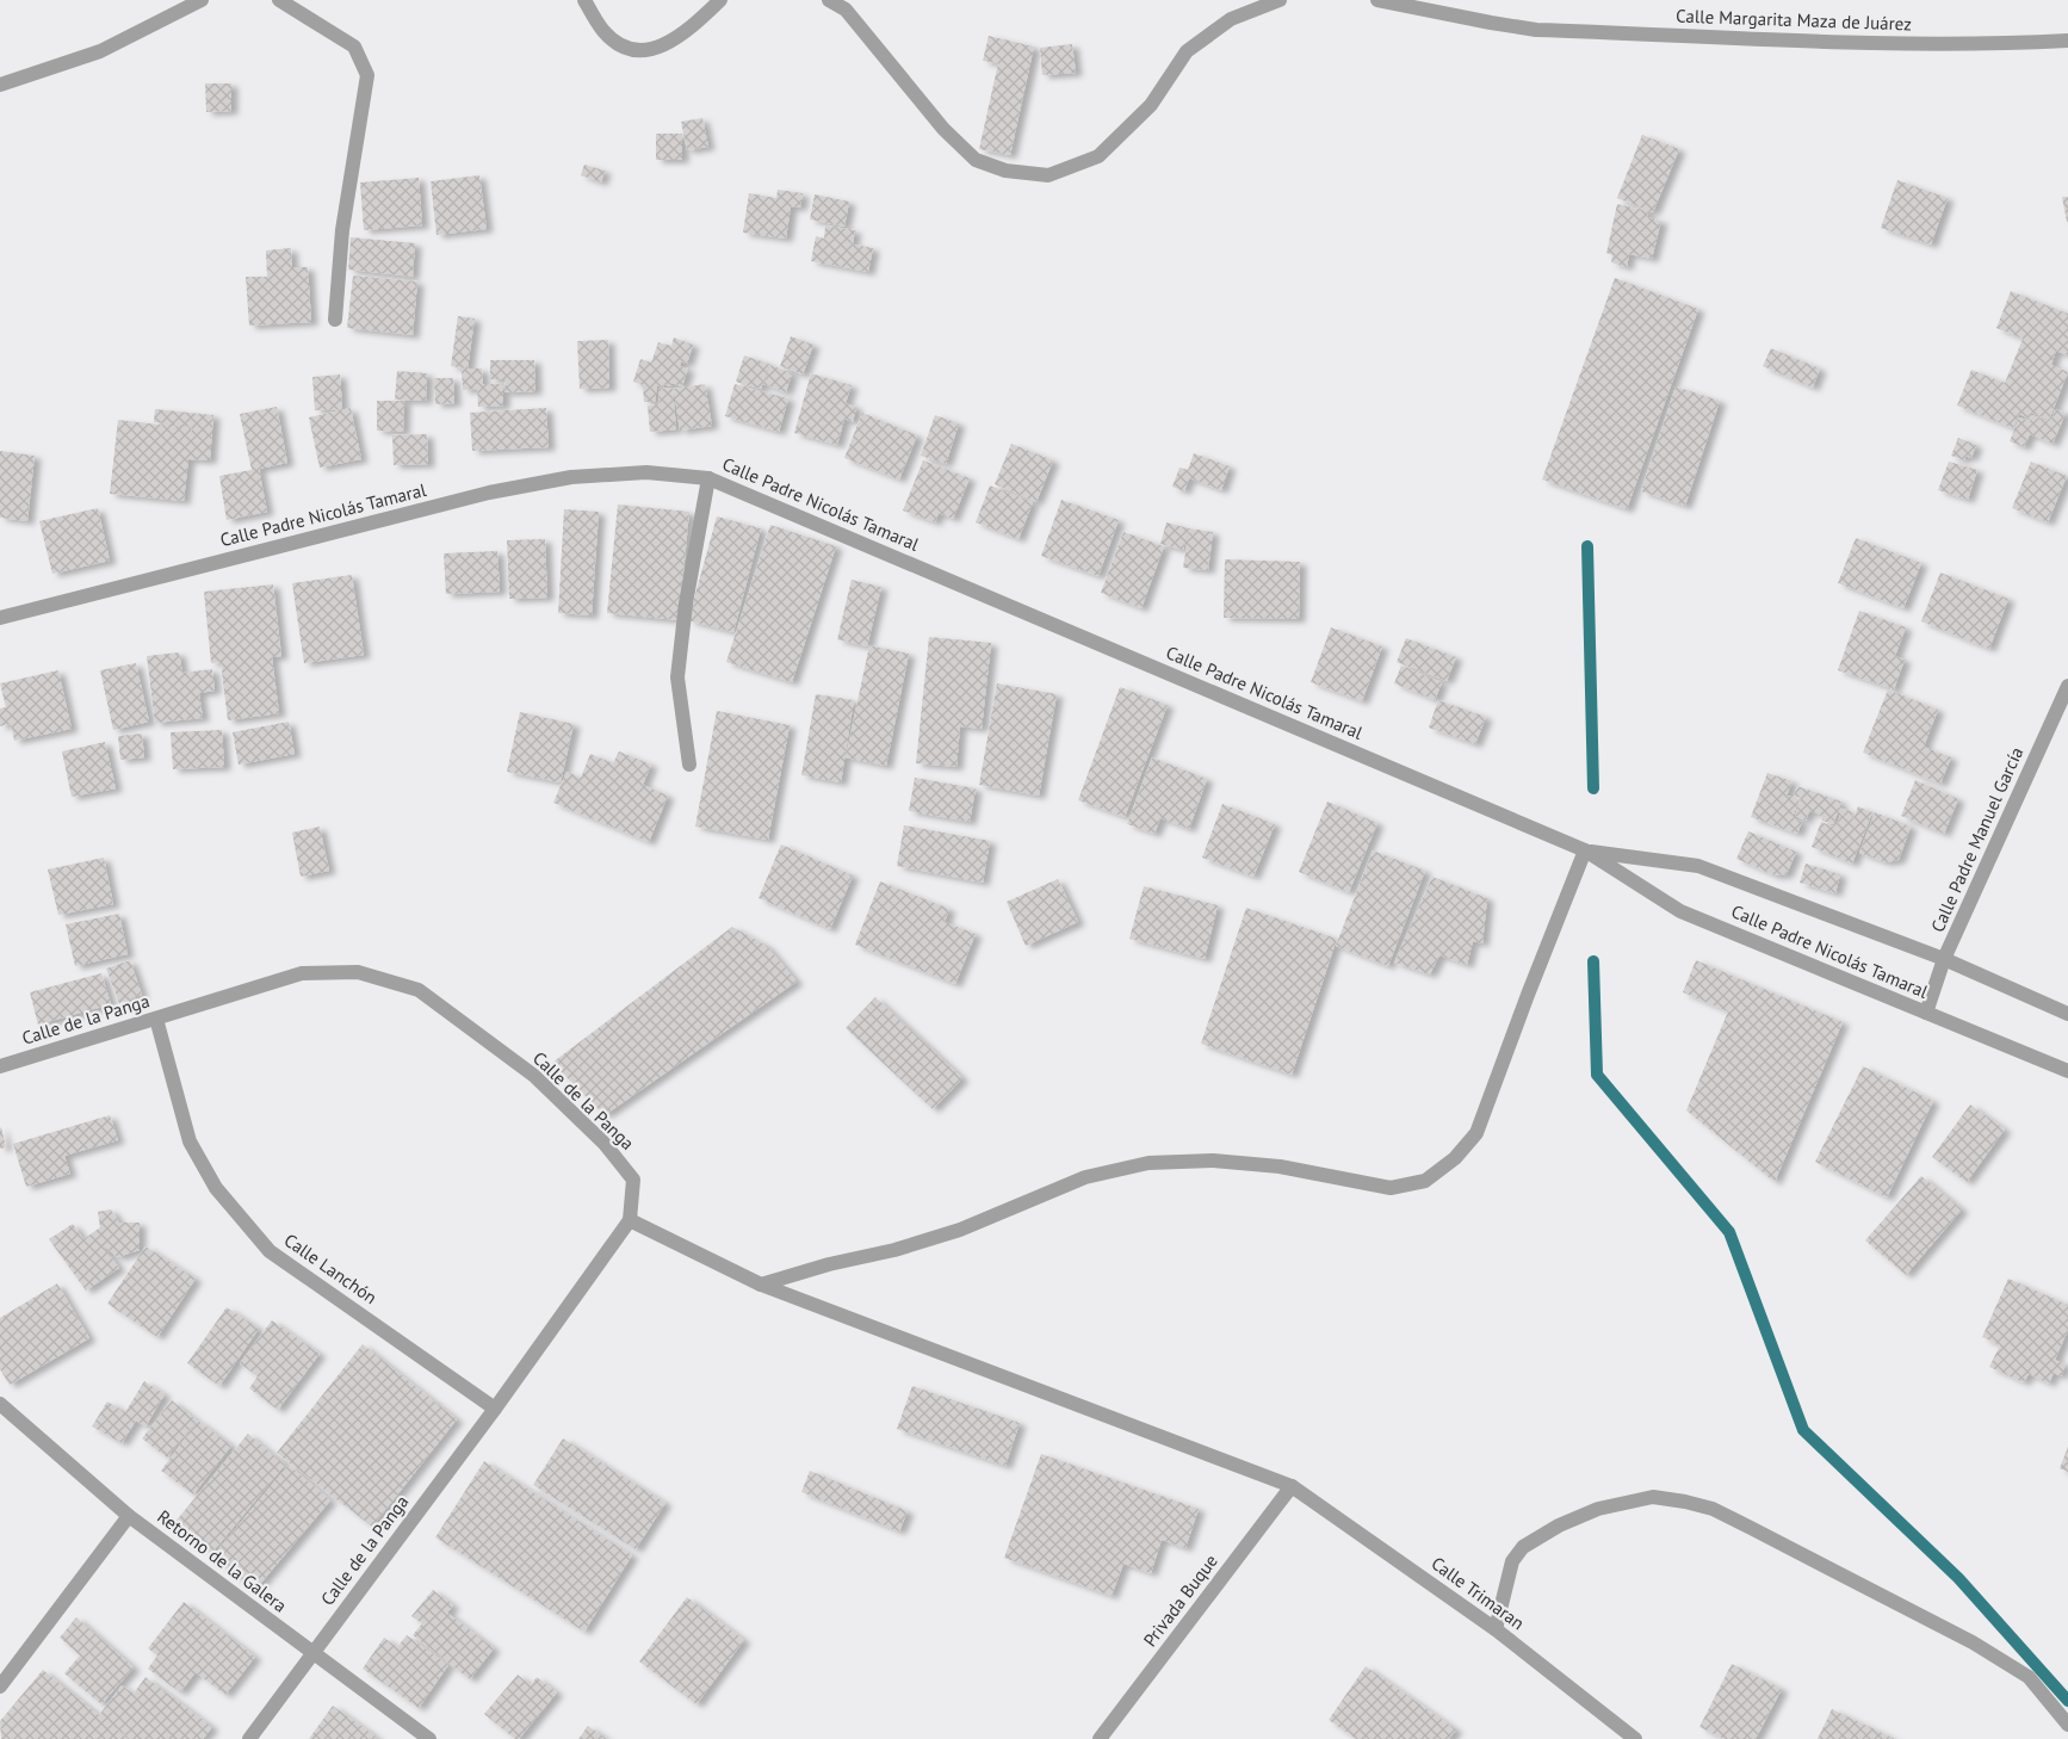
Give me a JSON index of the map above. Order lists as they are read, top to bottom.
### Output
{
  "streets": {
    "street": [
      "Calle Margarita Maza de Juárez",
      "Calle Padre Nicolás Tamaral",
      "Calle Padre Manuel García",
      "Calle de la Panga",
      "Calle Lanchón",
      "Retorno de la Galera",
      "Calle Trimaran",
      "Privada Buque"
    ]
  },
  "crossings": [
    ["Calle Padre Nicolás Tamaral", "Calle Padre Manuel García"],
    ["Calle de la Panga", "Calle Lanchón"],
    ["Calle de la Panga", "Retorno de la Galera"],
    ["Calle de la Panga", "Calle Trimaran"],
    ["Calle Trimaran", "Privada Buque"]
  ]
}
